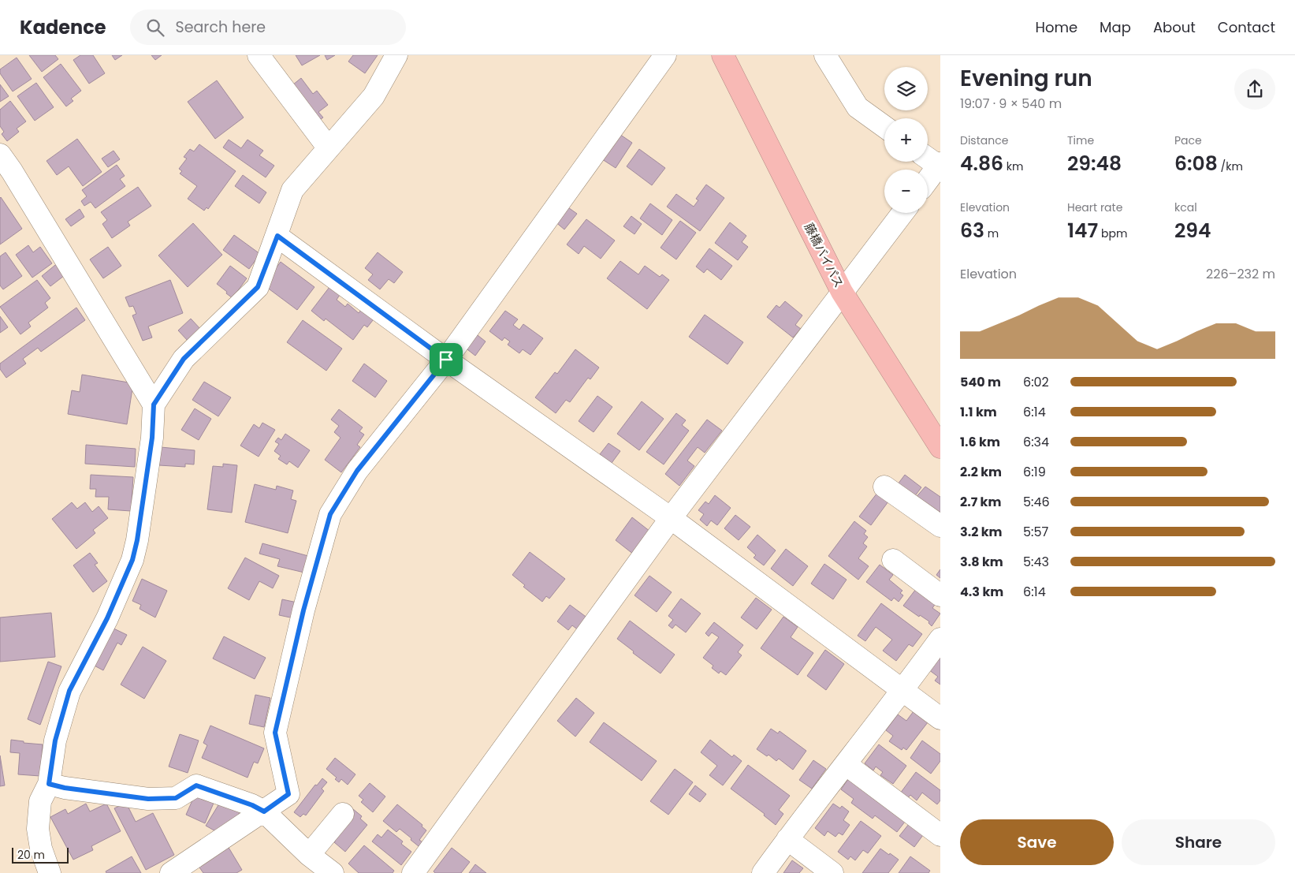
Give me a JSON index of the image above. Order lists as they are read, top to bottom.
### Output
{
  "streets": {
    "highway": ["藤橋バイパス"]
  },
  "scale_bar": "20 m",
  "page": {
    "header": "Kadence",
    "search": "Search here",
    "nav": [
      "Home",
      "Map",
      "About",
      "Contact"
    ],
    "heading": ["Evening run", "19:07 · 9 × 540 m"],
    "map_buttons": ["+", "−"],
    "stats": [
      ["Distance", "4.86 km"],
      ["Time", "29:48"],
      ["Pace", "6:08 /km"],
      ["Elevation", "63 m"],
      ["Heart rate", "147 bpm"],
      ["kcal", "294"]
    ],
    "chart": ["Elevation", "226–232 m"],
    "list": [
      {
        "name": "540 m",
        "note": "6:02"
      },
      {
        "name": "1.1 km",
        "note": "6:14"
      },
      {
        "name": "1.6 km",
        "note": "6:34"
      },
      {
        "name": "2.2 km",
        "note": "6:19"
      },
      {
        "name": "2.7 km",
        "note": "5:46"
      },
      {
        "name": "3.2 km",
        "note": "5:57"
      },
      {
        "name": "3.8 km",
        "note": "5:43"
      },
      {
        "name": "4.3 km",
        "note": "6:14"
      }
    ],
    "buttons": ["Save", "Share"],
    "scale": "20 m"
  }
}
